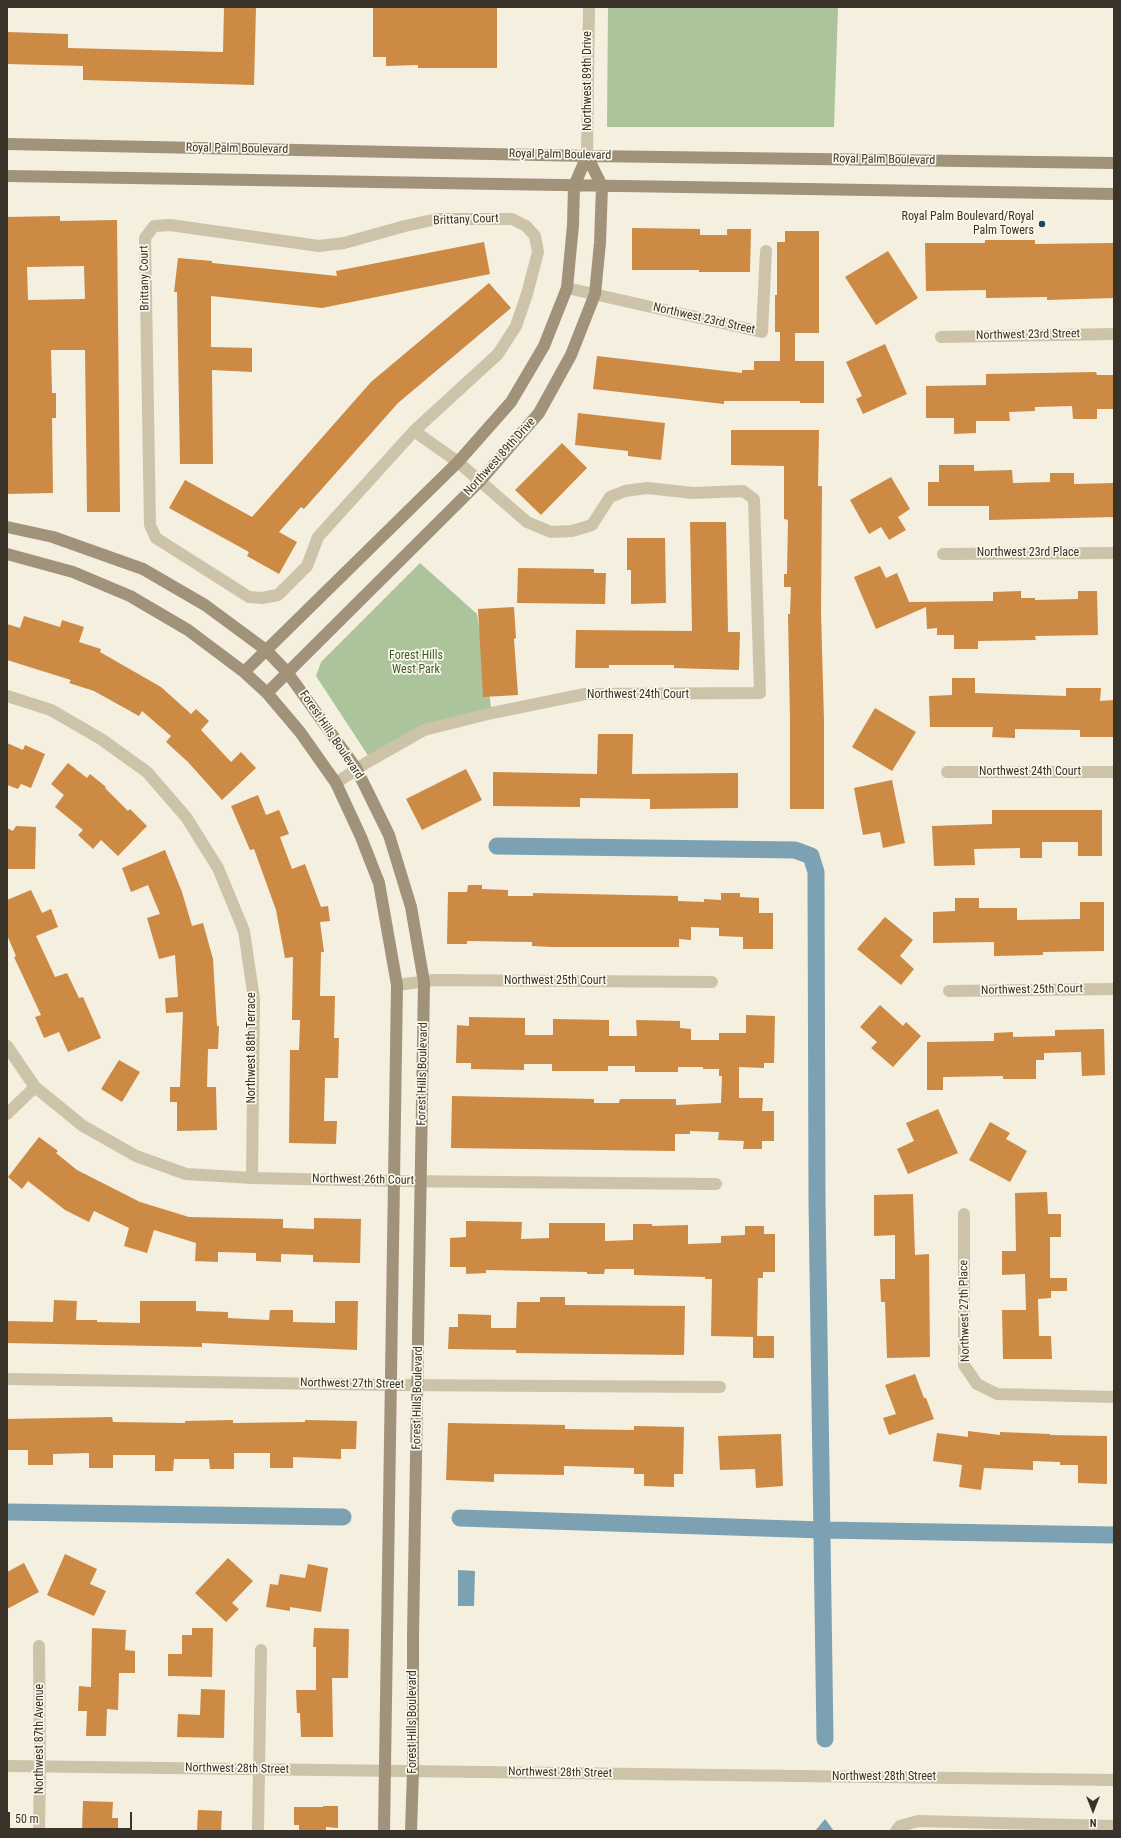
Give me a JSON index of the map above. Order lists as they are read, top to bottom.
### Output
{
  "streets": {
    "street": [
      "Northwest 89th Drive",
      "Royal Palm Boulevard",
      "Brittany Court",
      "Northwest 23rd Street",
      "Northwest 23rd Place",
      "Northwest 24th Court",
      "Forest Hills Boulevard",
      "Northwest 25th Court",
      "Northwest 88th Terrace",
      "Northwest 26th Court",
      "Northwest 27th Place",
      "Northwest 27th Street",
      "Northwest 87th Avenue",
      "Northwest 28th Street"
    ]
  },
  "crossings": [
    ["Northwest 89th Drive", "Royal Palm Boulevard"],
    ["Northwest 89th Drive", "Northwest 23rd Street"],
    ["Northwest 89th Drive", "Northwest 24th Court"],
    ["Northwest 89th Drive", "Forest Hills Boulevard"],
    ["Northwest 24th Court", "Forest Hills Boulevard"],
    ["Forest Hills Boulevard", "Northwest 25th Court"],
    ["Forest Hills Boulevard", "Northwest 26th Court"],
    ["Forest Hills Boulevard", "Northwest 27th Street"],
    ["Forest Hills Boulevard", "Northwest 28th Street"],
    ["Northwest 88th Terrace", "Northwest 26th Court"],
    ["Northwest 87th Avenue", "Northwest 28th Street"]
  ],
  "parks": ["Forest Hills West Park"],
  "places": ["Royal Palm Boulevard/Royal Palm Towers"],
  "scale_bar": "50 m",
  "north": "bottom"
}
